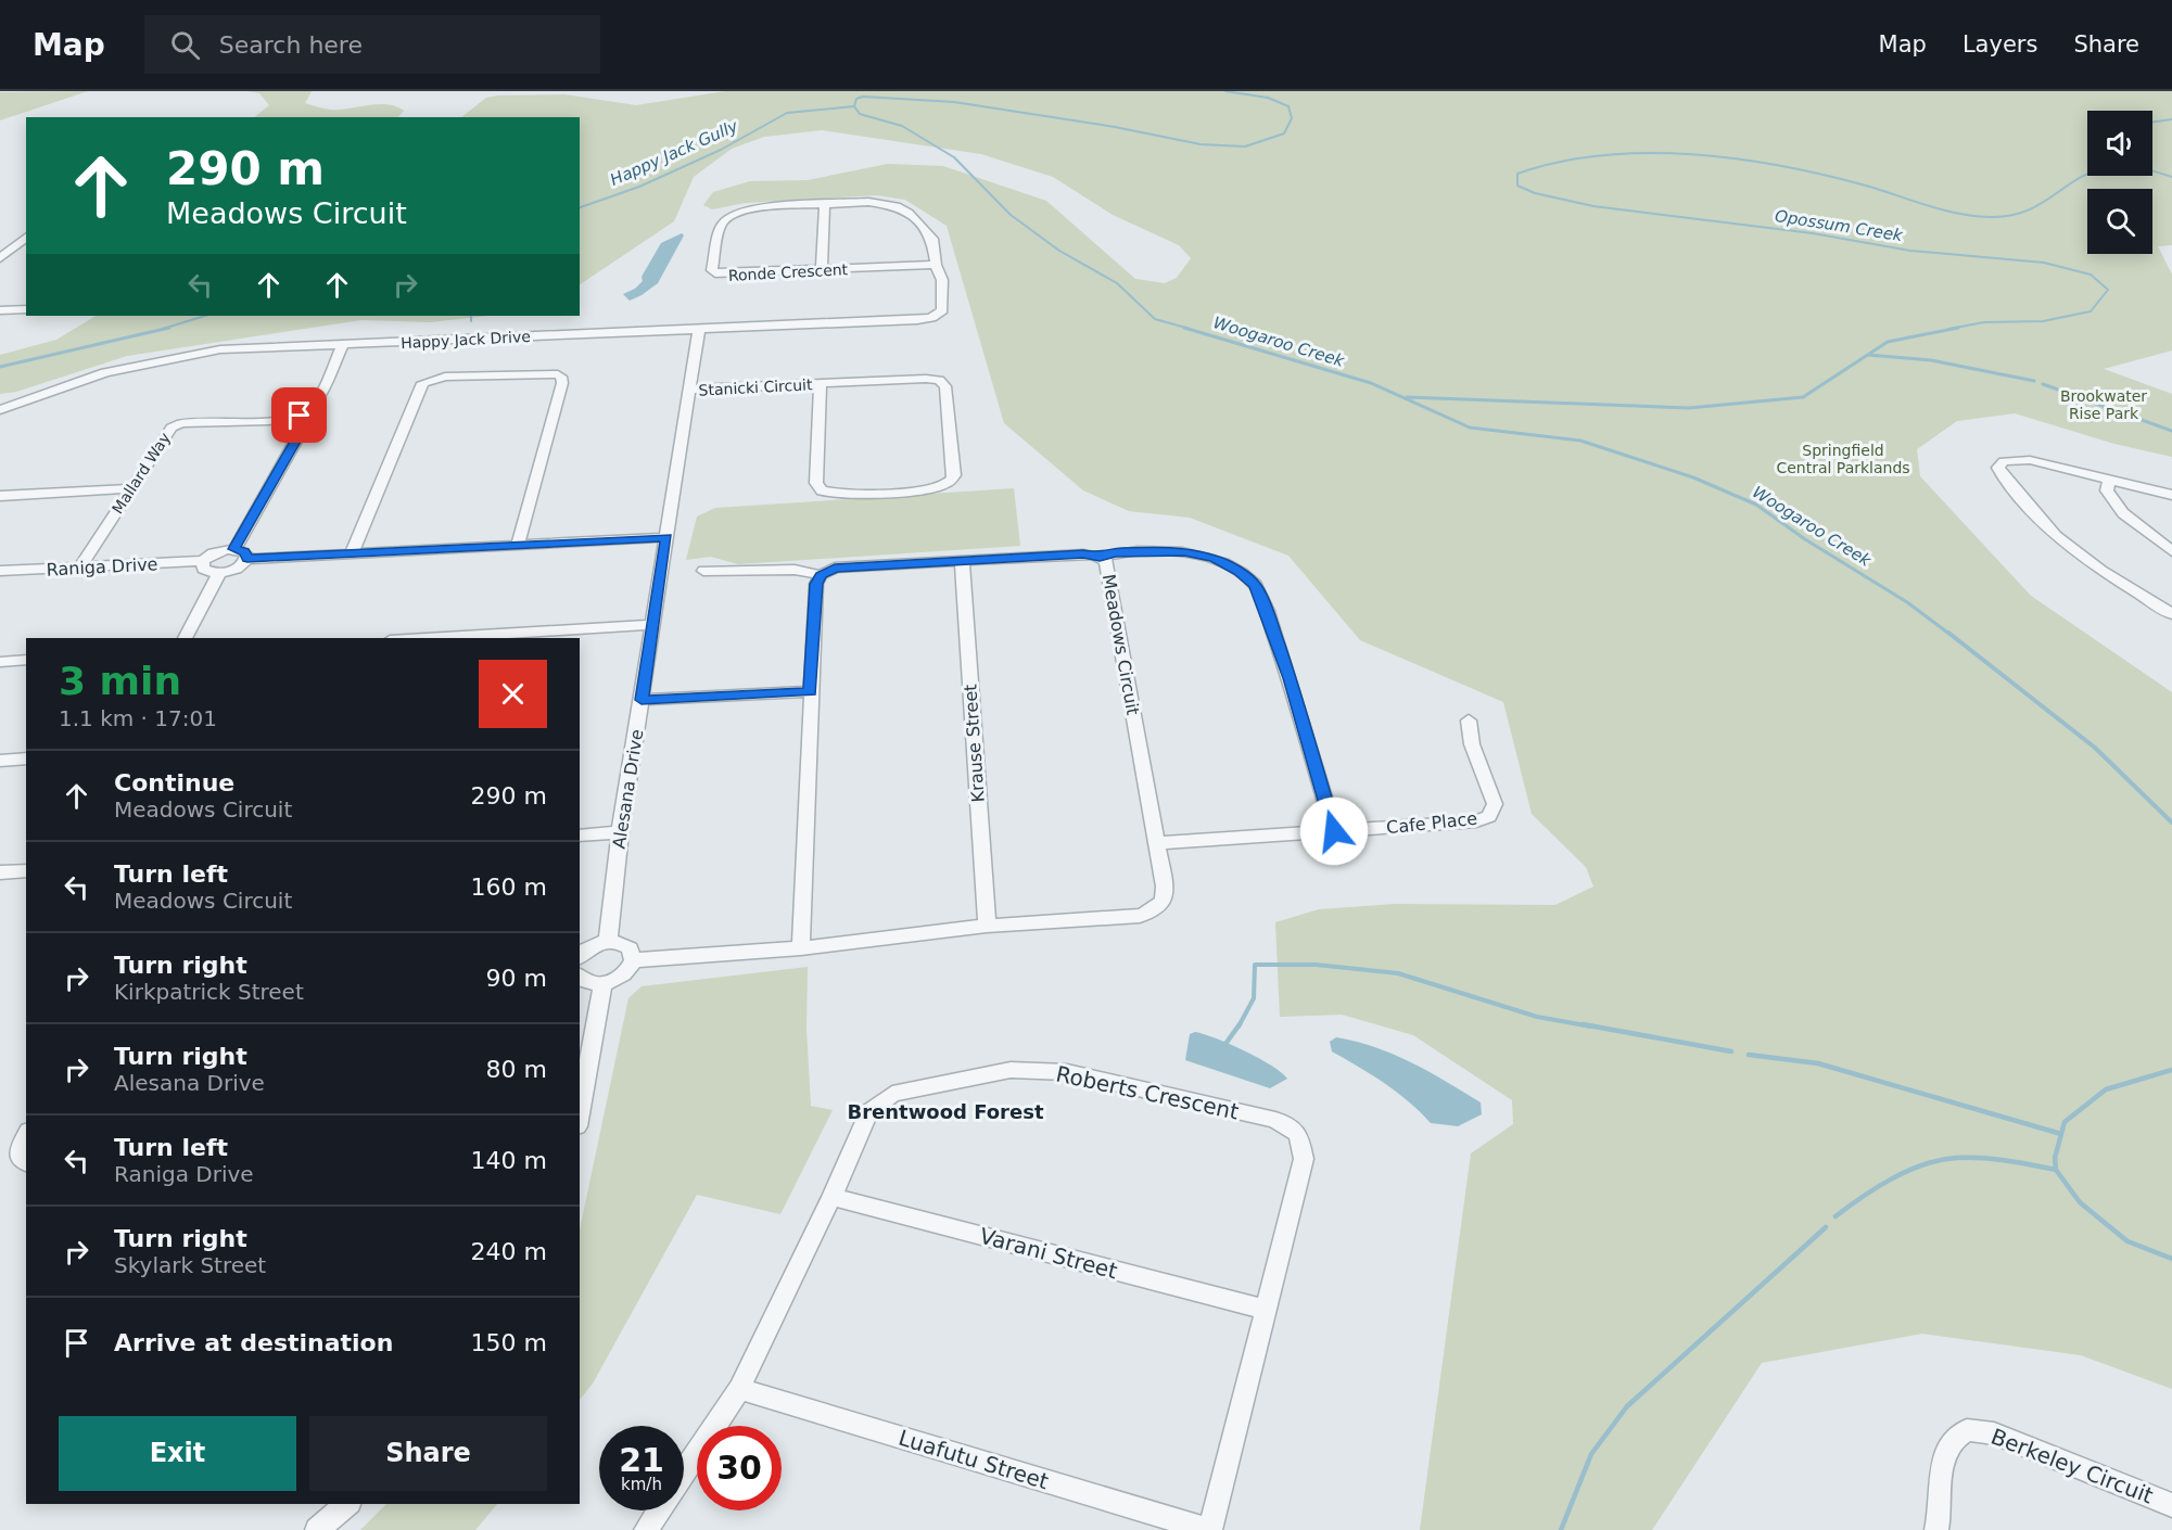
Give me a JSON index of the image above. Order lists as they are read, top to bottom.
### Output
{
  "streets": {
    "street": [
      "Ronde Crescent",
      "Happy Jack Drive",
      "Stanicki Circuit",
      "Mallard Way",
      "Raniga Drive",
      "Meadows Circuit",
      "Krause Street",
      "Alesana Drive",
      "Cafe Place",
      "Roberts Crescent",
      "Varani Street",
      "Luafutu Street",
      "Berkeley Circuit"
    ]
  },
  "crossings": [
    ["Ronde Crescent", "Happy Jack Drive"],
    ["Happy Jack Drive", "Alesana Drive"],
    ["Stanicki Circuit", "Alesana Drive"],
    ["Mallard Way", "Raniga Drive"],
    ["Meadows Circuit", "Krause Street"],
    ["Meadows Circuit", "Cafe Place"],
    ["Roberts Crescent", "Varani Street"],
    ["Roberts Crescent", "Luafutu Street"]
  ],
  "districts": ["Brentwood Forest"],
  "water": ["Happy Jack Gully", "Opossum Creek", "Woogaroo Creek"],
  "parks": ["Brookwater Rise Park", "Springfield Central Parklands"],
  "page": {
    "header": "Map",
    "search": "Search here",
    "nav": ["Map", "Layers", "Share"],
    "turn": ["290 m", "Meadows Circuit"],
    "heading": ["3 min", "1.1 km · 17:01"],
    "list": [
      {
        "name": "Continue",
        "note": "Meadows Circuit",
        "value": "290 m"
      },
      {
        "name": "Turn left",
        "note": "Meadows Circuit",
        "value": "160 m"
      },
      {
        "name": "Turn right",
        "note": "Kirkpatrick Street",
        "value": "90 m"
      },
      {
        "name": "Turn right",
        "note": "Alesana Drive",
        "value": "80 m"
      },
      {
        "name": "Turn left",
        "note": "Raniga Drive",
        "value": "140 m"
      },
      {
        "name": "Turn right",
        "note": "Skylark Street",
        "value": "240 m"
      },
      {
        "name": "Arrive at destination",
        "value": "150 m"
      }
    ],
    "buttons": ["Exit", "Share"],
    "speed": "21 km/h",
    "limit": "30"
  }
}
